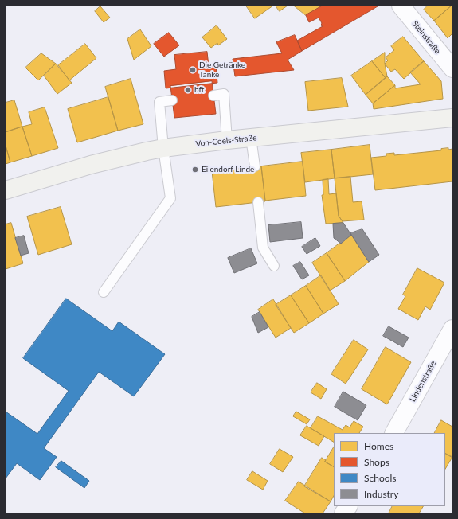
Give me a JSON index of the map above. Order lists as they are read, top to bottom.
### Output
{
  "streets": {
    "main road": ["Von-Coels-Straße"],
    "street": ["Steinstraße", "Lindenstraße"]
  },
  "places": ["Die Getränke Tanke", "bft", "Eilendorf Linde"],
  "legend": [
    "Homes",
    "Shops",
    "Schools",
    "Industry"
  ]
}
